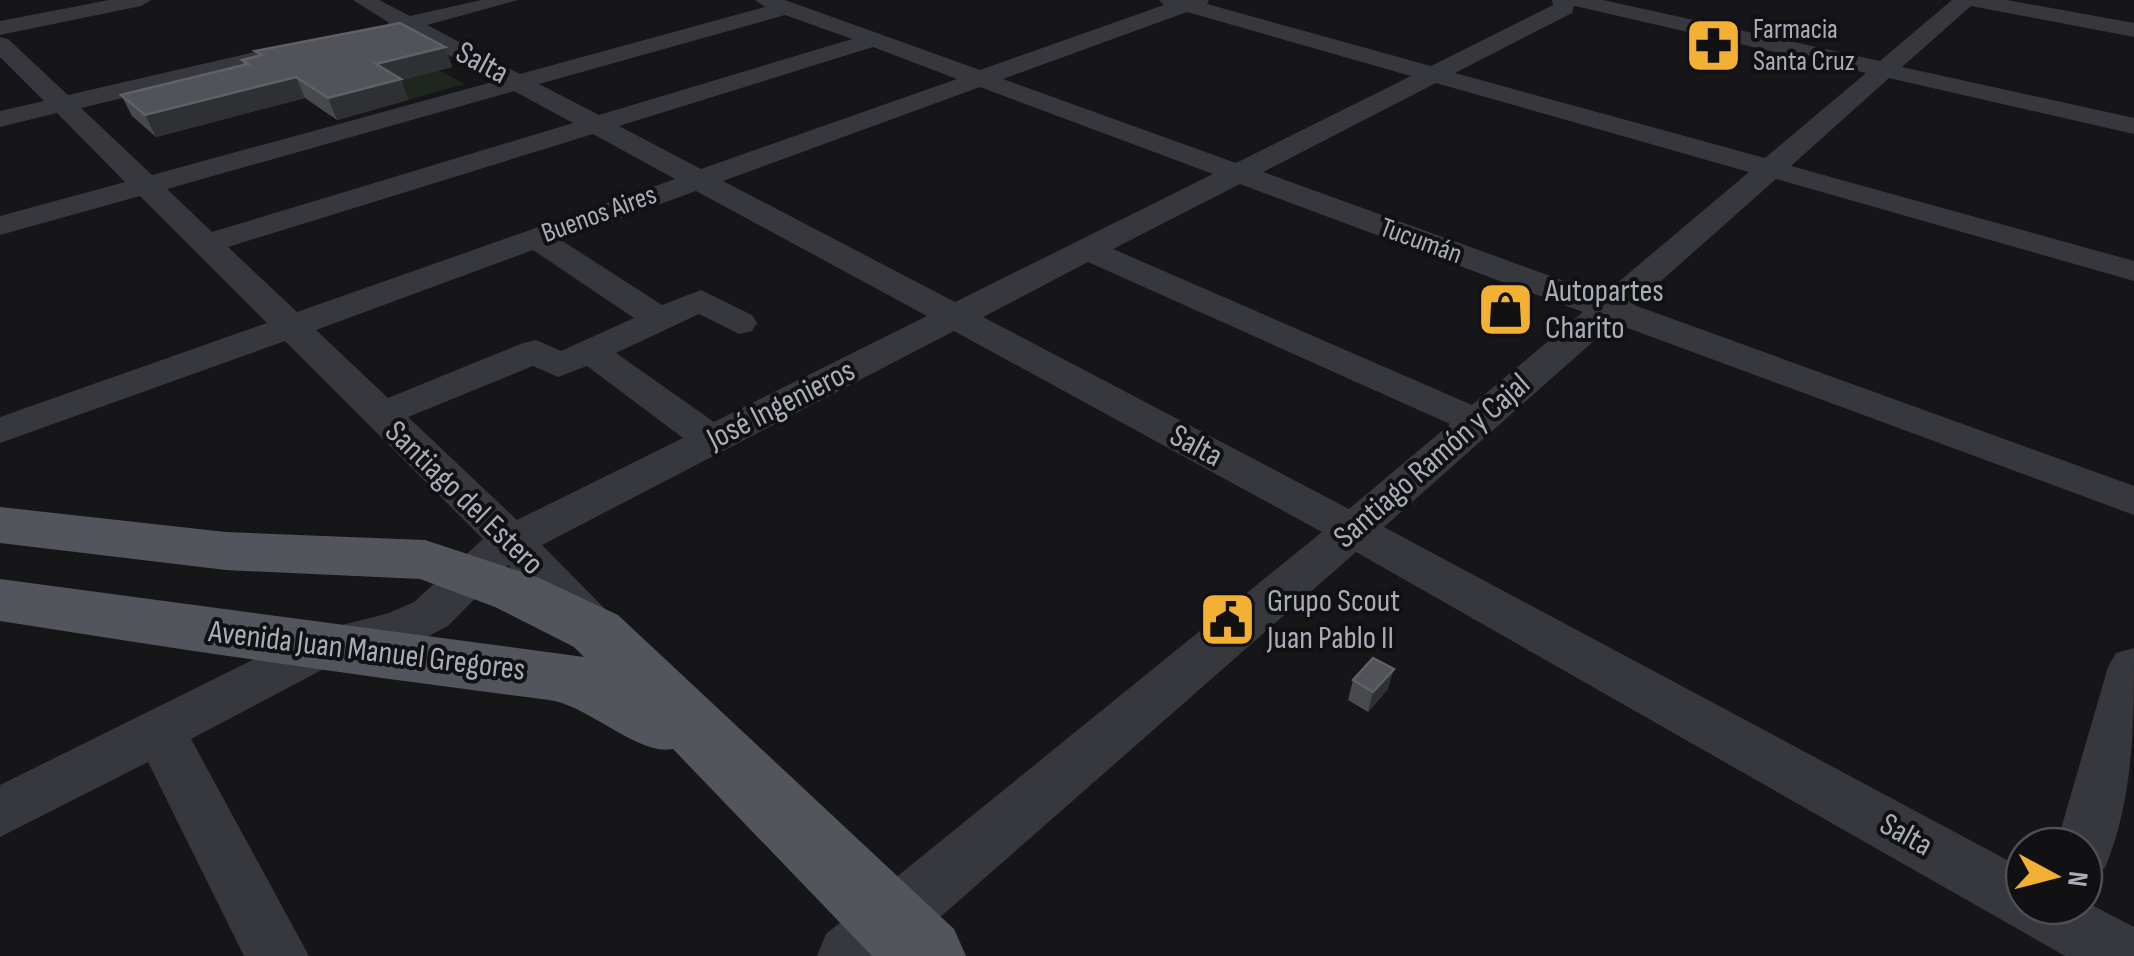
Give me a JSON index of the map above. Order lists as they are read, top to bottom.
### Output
{
  "streets": {
    "main road": ["Avenida Juan Manuel Gregores"],
    "street": [
      "Salta",
      "Buenos Aires",
      "Tucumán",
      "José Ingenieros",
      "Santiago Ramón y Cajal",
      "Santiago del Estero"
    ]
  },
  "crossings": [
    ["Salta", "Buenos Aires"],
    ["Salta", "José Ingenieros"],
    ["Salta", "Santiago Ramón y Cajal"],
    ["Buenos Aires", "Tucumán"],
    ["Buenos Aires", "Santiago del Estero"],
    ["Tucumán", "José Ingenieros"],
    ["Tucumán", "Santiago Ramón y Cajal"],
    ["José Ingenieros", "Santiago del Estero"],
    ["José Ingenieros", "Avenida Juan Manuel Gregores"]
  ],
  "places": {
    "pharmacy": ["Farmacia Santa Cruz"],
    "shop": ["Autopartes Charito"],
    "public building": ["Grupo Scout Juan Pablo II"]
  },
  "north": "right"
}
